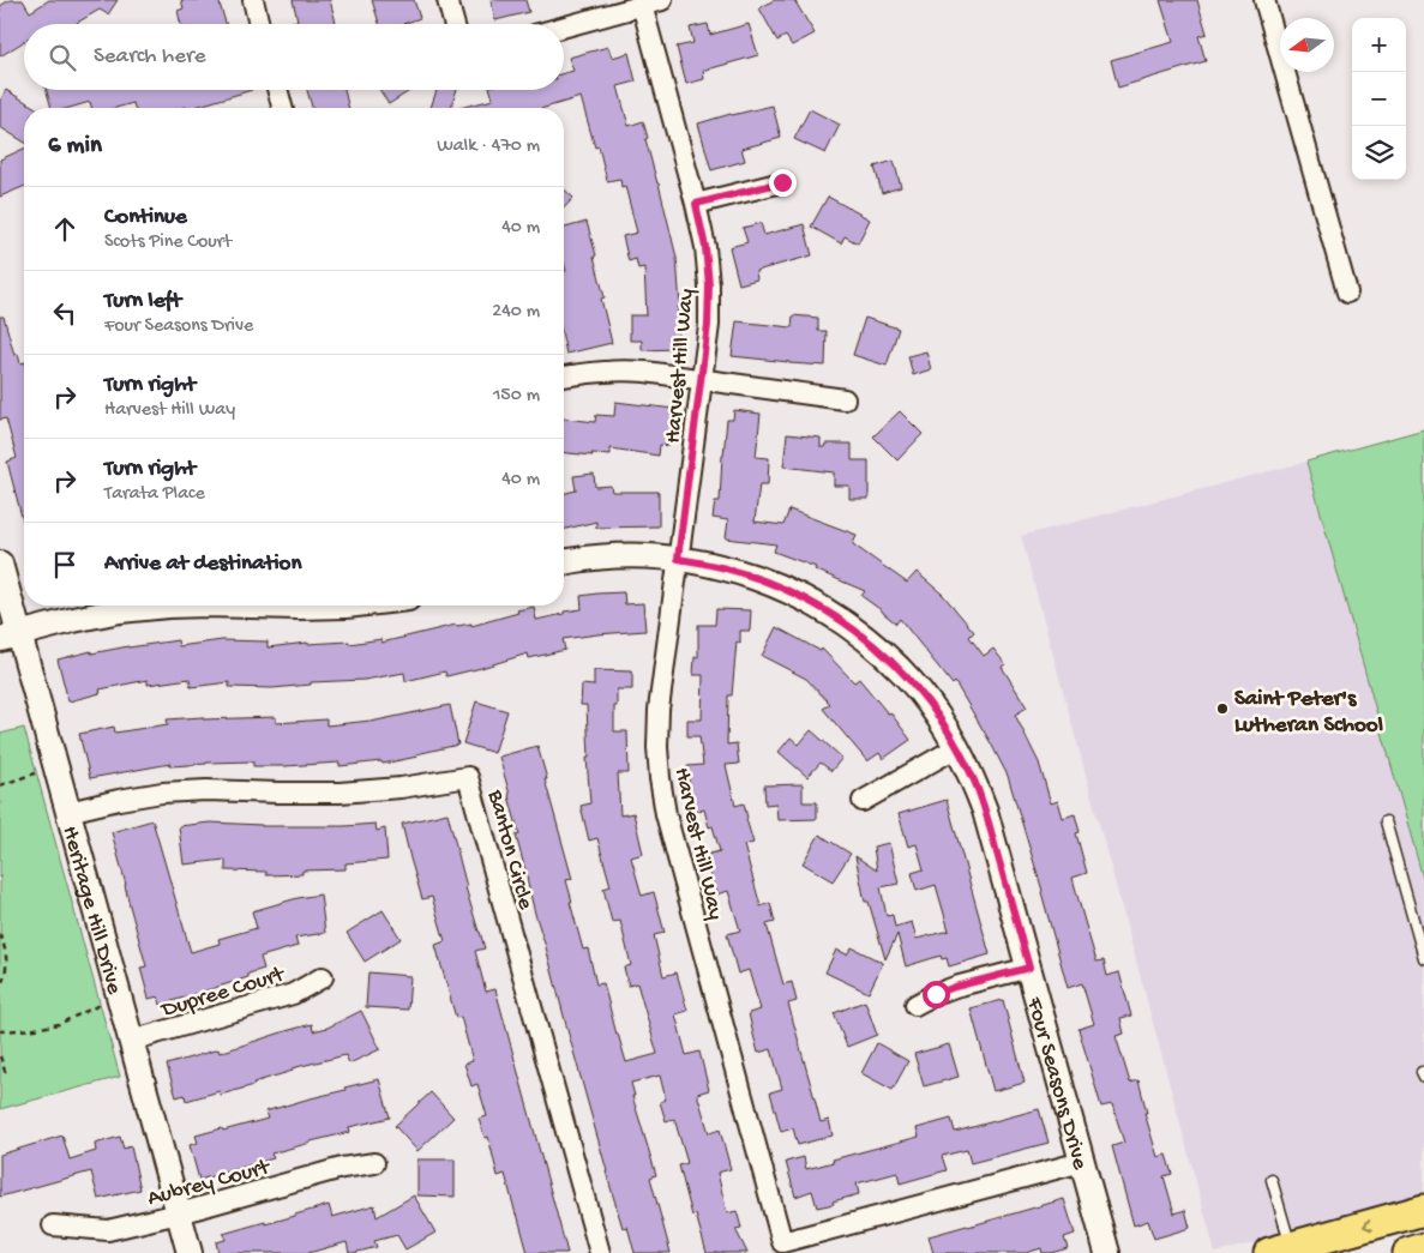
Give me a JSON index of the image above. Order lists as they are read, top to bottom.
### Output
{
  "streets": {
    "street": [
      "Harvest Hill Way",
      "Banton Circle",
      "Heritage Hill Drive",
      "Dupree Court",
      "Four Seasons Drive",
      "Aubrey Court"
    ]
  },
  "crossings": [
    ["Harvest Hill Way", "Four Seasons Drive"],
    ["Banton Circle", "Heritage Hill Drive"],
    ["Heritage Hill Drive", "Dupree Court"],
    ["Heritage Hill Drive", "Aubrey Court"]
  ],
  "places": ["Saint Peter's Lutheran School"],
  "north": "left",
  "page": {
    "map_buttons": ["+", "−"],
    "search": "Search here",
    "heading": ["6 min", "Walk · 470 m"],
    "list": [
      ["Continue", "Scots Pine Court", "40 m"],
      ["Turn left", "Four Seasons Drive", "240 m"],
      ["Turn right", "Harvest Hill Way", "150 m"],
      ["Turn right", "Tarata Place", "40 m"],
      "Arrive at destination"
    ]
  }
}
